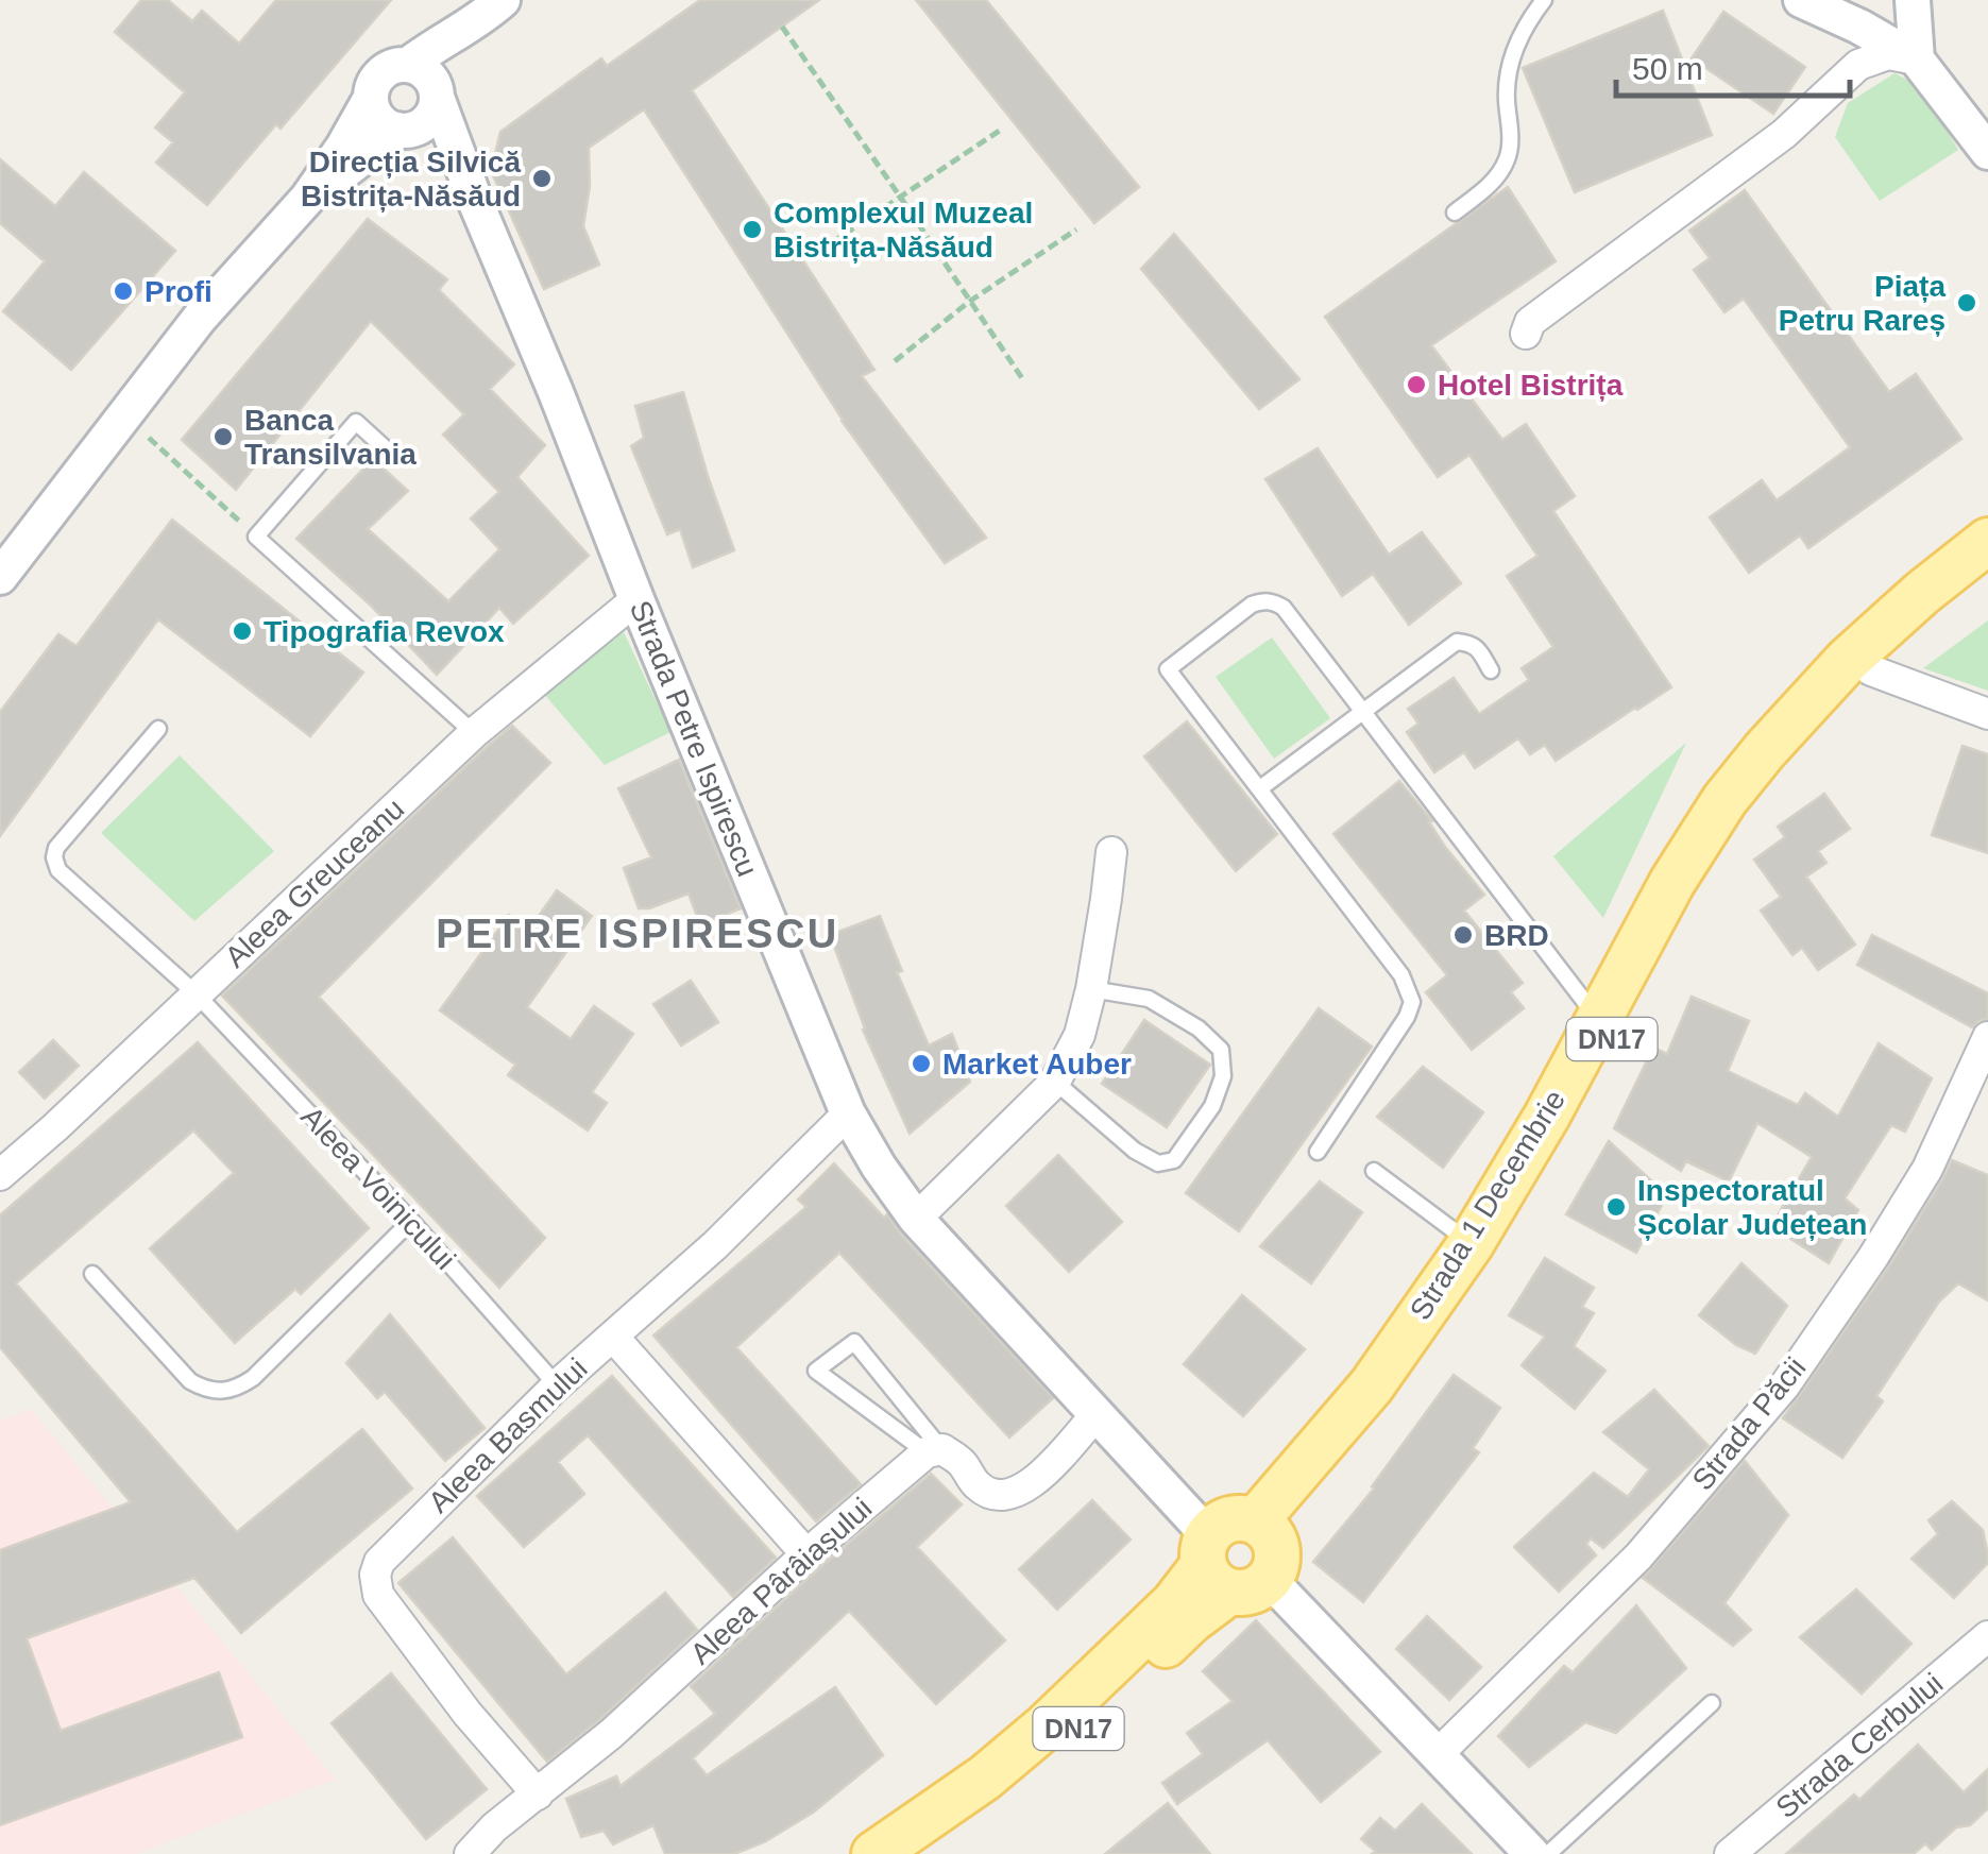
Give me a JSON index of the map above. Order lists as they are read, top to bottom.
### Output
{
  "streets": {
    "main road": ["DN17", "Strada 1 Decembrie"],
    "street": [
      "Strada Petre Ispirescu",
      "Aleea Greuceanu",
      "Strada Păcii",
      "Aleea Basmului",
      "Aleea Pârâiașului",
      "Strada Cerbului"
    ],
    "lane": ["Aleea Voinicului"]
  },
  "crossings": [
    ["Strada Petre Ispirescu", "Aleea Greuceanu"],
    ["Strada Petre Ispirescu", "Strada 1 Decembrie"],
    ["Strada Petre Ispirescu", "Strada Păcii"],
    ["Strada Petre Ispirescu", "Aleea Basmului"],
    ["Aleea Greuceanu", "Aleea Voinicului"],
    ["Aleea Voinicului", "Aleea Basmului"],
    ["Aleea Basmului", "Aleea Pârâiașului"]
  ],
  "districts": ["PETRE ISPIRESCU"],
  "places": [
    "Direcția Silvică Bistrița-Năsăud",
    "Complexul Muzeal Bistrița-Năsăud",
    "Profi",
    "Piața Petru Rareș",
    "Hotel Bistrița",
    "Banca Transilvania",
    "Tipografia Revox",
    "BRD",
    "Market Auber",
    "Inspectoratul Școlar Județean"
  ],
  "scale_bar": "50 m"
}
